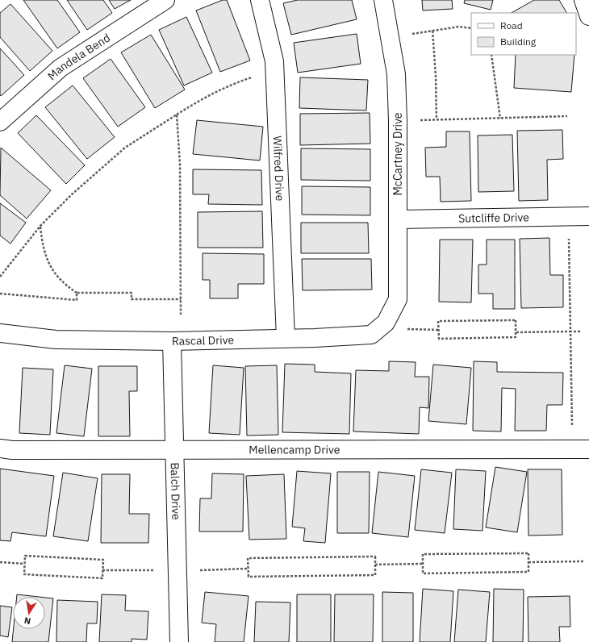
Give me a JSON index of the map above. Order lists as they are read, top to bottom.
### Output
{
  "streets": {
    "street": [
      "Mandela Bend",
      "McCartney Drive",
      "Wilfred Drive",
      "Sutcliffe Drive",
      "Rascal Drive",
      "Mellencamp Drive",
      "Balch Drive"
    ]
  },
  "crossings": [
    ["McCartney Drive", "Sutcliffe Drive"],
    ["McCartney Drive", "Rascal Drive"],
    ["Wilfred Drive", "Rascal Drive"],
    ["Rascal Drive", "Balch Drive"],
    ["Mellencamp Drive", "Balch Drive"]
  ],
  "legend": ["Road", "Building"],
  "north": "bottom"
}
